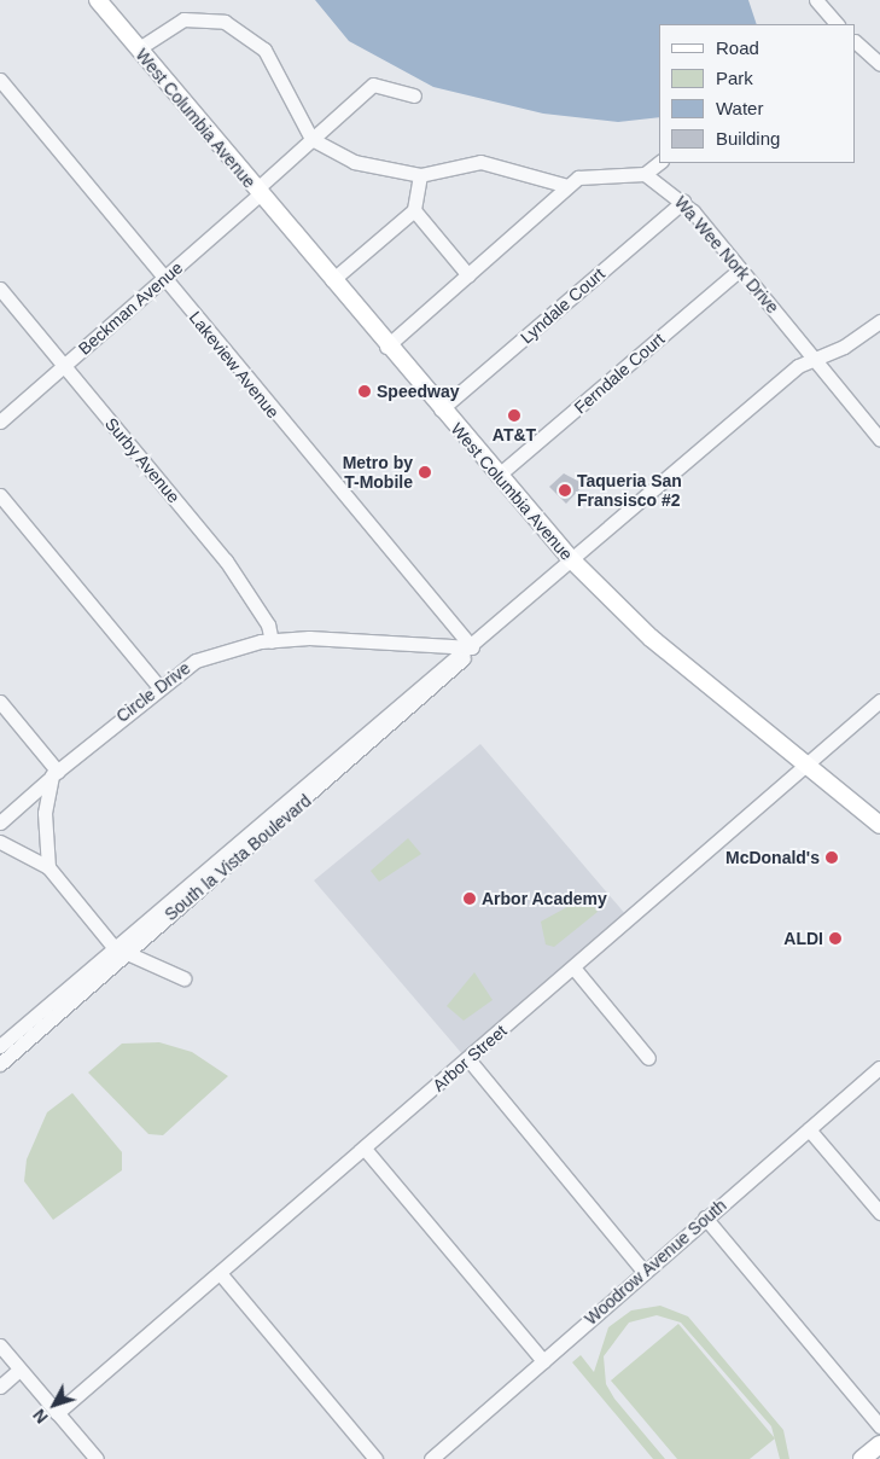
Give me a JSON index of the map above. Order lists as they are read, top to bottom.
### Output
{
  "streets": {
    "main road": ["West Columbia Avenue"],
    "street": [
      "Wa Wee Nork Drive",
      "Lyndale Court",
      "Beckman Avenue",
      "Lakeview Avenue",
      "Ferndale Court",
      "Surby Avenue",
      "Circle Drive",
      "South la Vista Boulevard",
      "Arbor Street",
      "Woodrow Avenue South"
    ]
  },
  "crossings": [
    ["West Columbia Avenue", "Lyndale Court"],
    ["West Columbia Avenue", "Beckman Avenue"],
    ["West Columbia Avenue", "Ferndale Court"],
    ["West Columbia Avenue", "South la Vista Boulevard"],
    ["West Columbia Avenue", "Arbor Street"],
    ["Wa Wee Nork Drive", "Lyndale Court"],
    ["Wa Wee Nork Drive", "Ferndale Court"],
    ["Wa Wee Nork Drive", "South la Vista Boulevard"],
    ["Beckman Avenue", "Lakeview Avenue"],
    ["Beckman Avenue", "Surby Avenue"],
    ["Lakeview Avenue", "Circle Drive"],
    ["Lakeview Avenue", "South la Vista Boulevard"],
    ["Surby Avenue", "Circle Drive"],
    ["Circle Drive", "South la Vista Boulevard"]
  ],
  "places": [
    "Speedway",
    "AT&T",
    "Metro by T-Mobile",
    "Taqueria San Fransisco #2",
    "McDonald's",
    "Arbor Academy",
    "ALDI"
  ],
  "legend": [
    "Road",
    "Park",
    "Water",
    "Building"
  ],
  "north": "bottom left"
}
